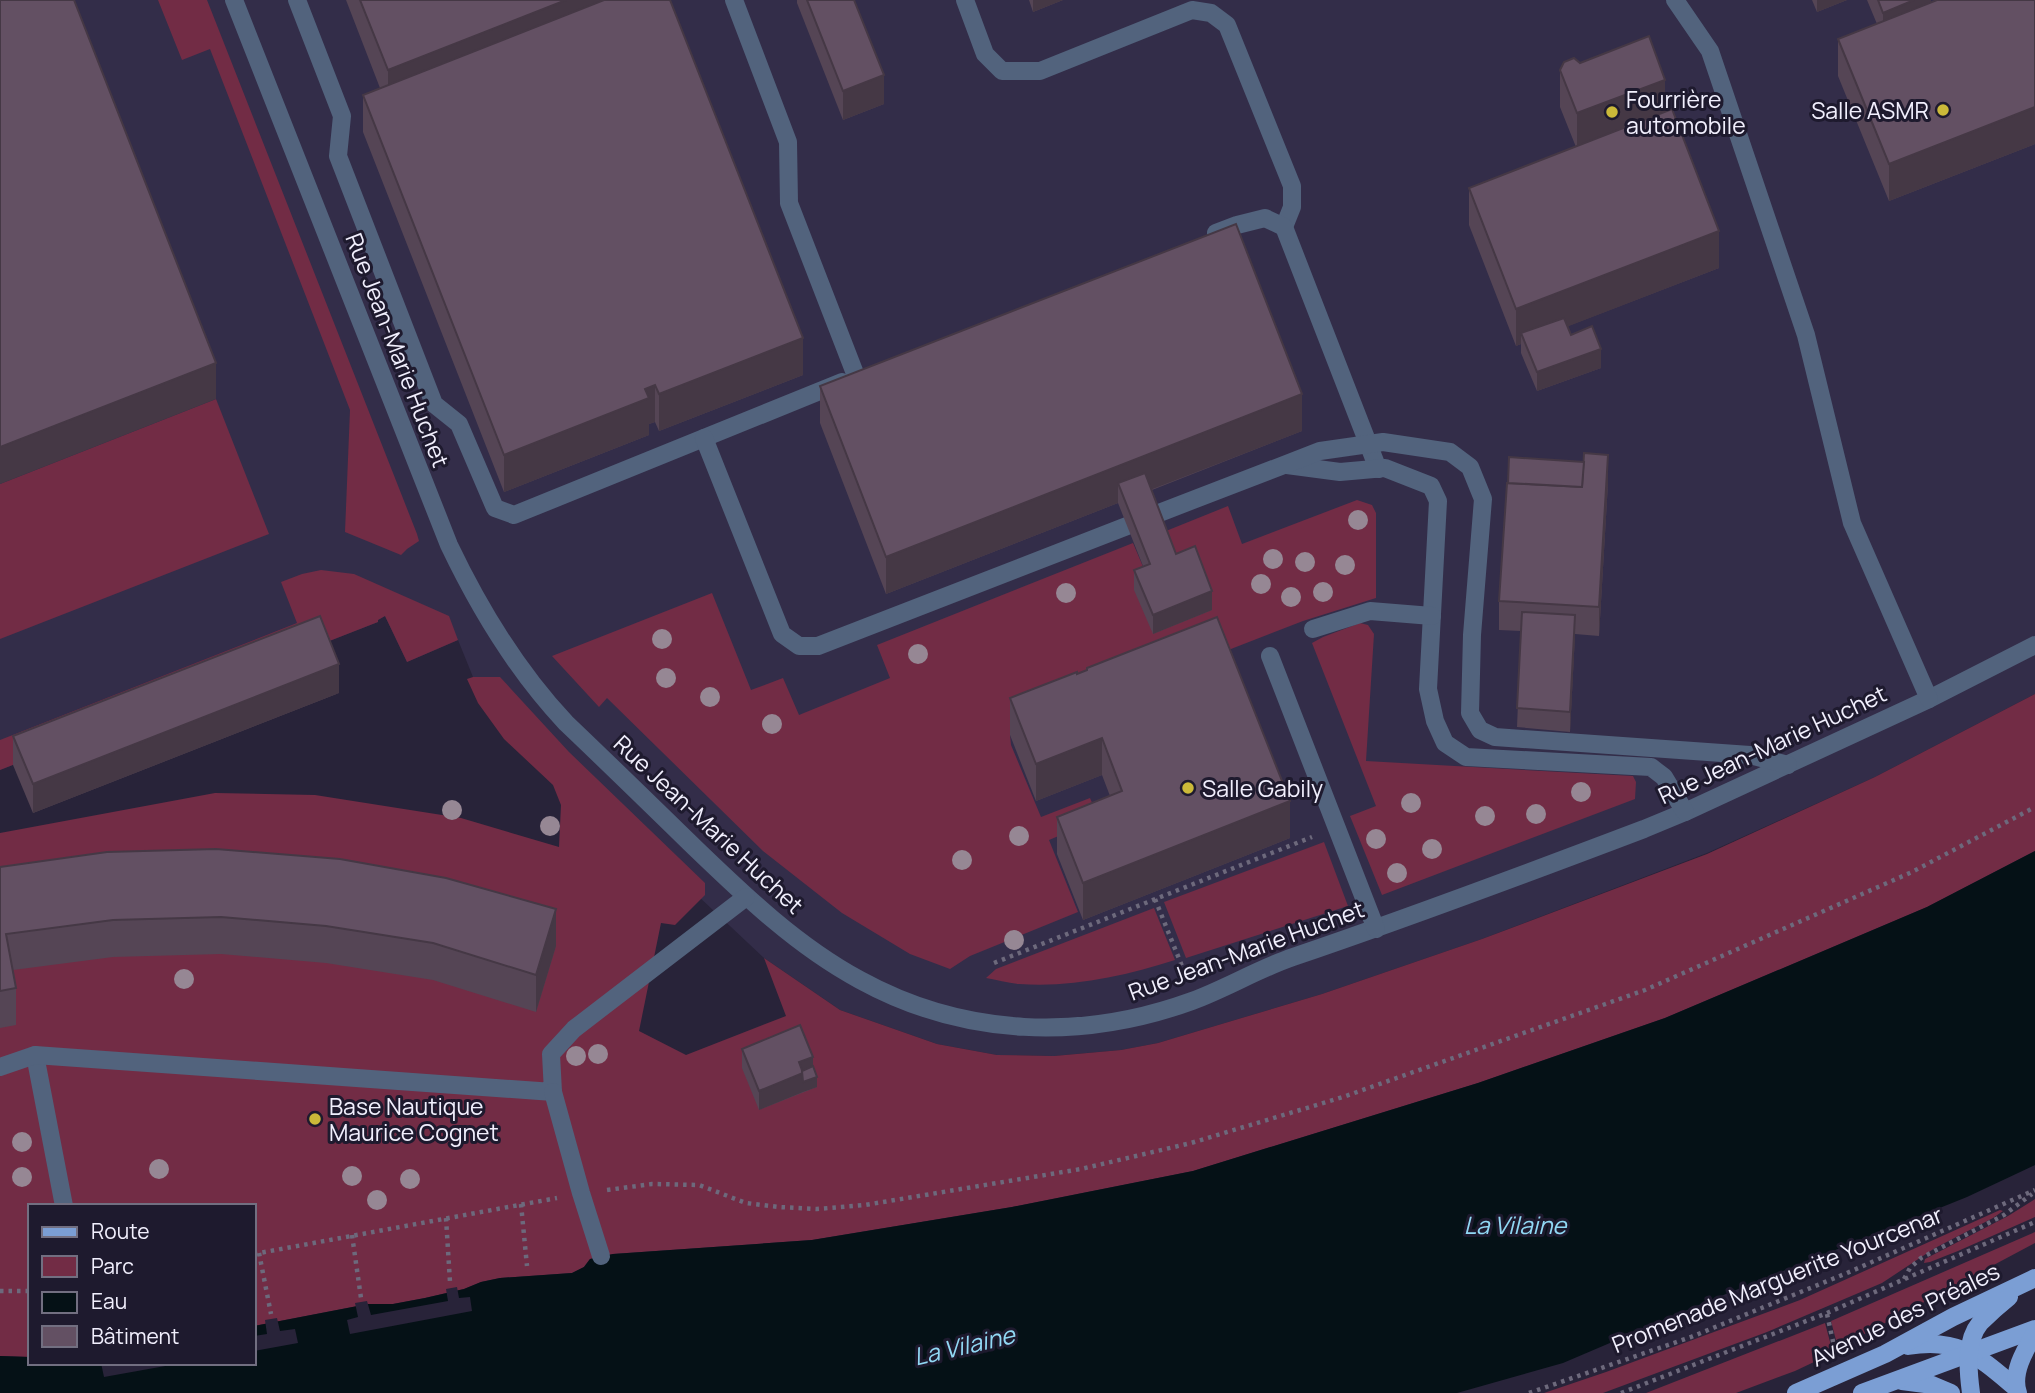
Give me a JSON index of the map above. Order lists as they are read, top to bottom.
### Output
{
  "streets": {
    "main road": ["Avenue des Préales"],
    "street": ["Rue Jean-Marie Huchet"],
    "path": ["Promenade Marguerite Yourcenar"]
  },
  "water": ["La Vilaine"],
  "places": [
    "Salle ASMR",
    "Fourrière automobile",
    "Salle Gabily",
    "Base Nautique Maurice Cognet"
  ],
  "legend": [
    "Route",
    "Parc",
    "Eau",
    "Bâtiment"
  ]
}
